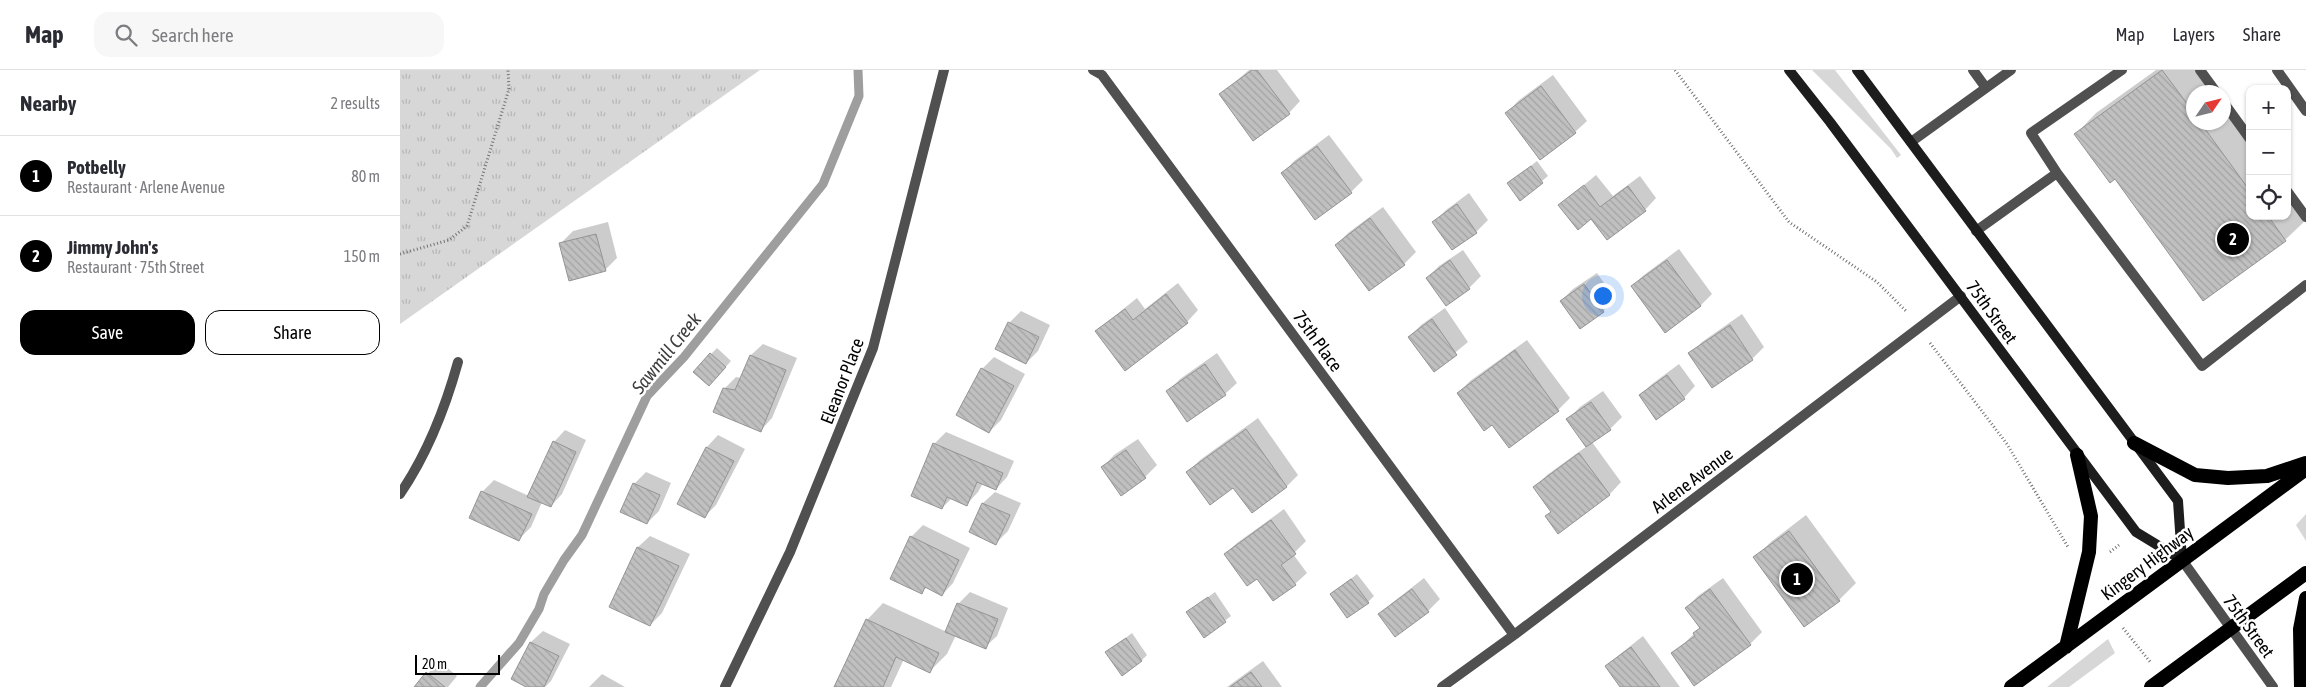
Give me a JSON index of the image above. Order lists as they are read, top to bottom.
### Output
{
  "streets": {
    "highway": ["Kingery Highway"],
    "main road": ["75th Street"],
    "street": ["75th Place", "Eleanor Place", "Arlene Avenue"]
  },
  "crossings": [
    ["75th Street", "Arlene Avenue"],
    ["75th Street", "Kingery Highway"],
    ["75th Place", "Arlene Avenue"]
  ],
  "water": ["Sawmill Creek"],
  "scale_bar": "20 m",
  "north": "top right",
  "page": {
    "header": "Map",
    "search": "Search here",
    "nav": ["Map", "Layers", "Share"],
    "heading": ["Nearby", "2 results"],
    "map_buttons": ["+", "−"],
    "list": [
      {
        "mark": "1",
        "name": "Potbelly",
        "note": "Restaurant · Arlene Avenue",
        "value": "80 m"
      },
      {
        "mark": "2",
        "name": "Jimmy John's",
        "note": "Restaurant · 75th Street",
        "value": "150 m"
      }
    ],
    "pins": ["2", "1"],
    "buttons": ["Save", "Share"],
    "scale": "20 m"
  }
}
